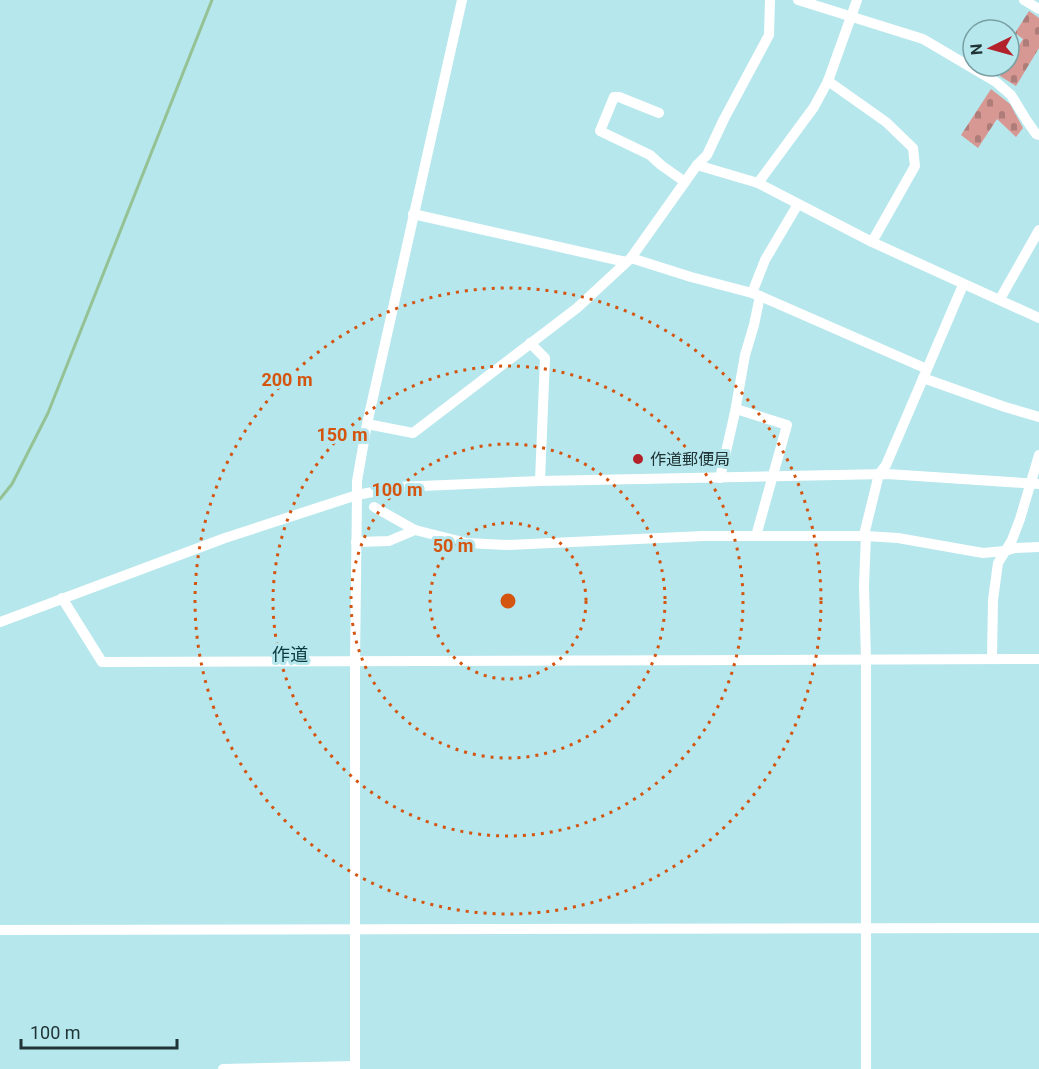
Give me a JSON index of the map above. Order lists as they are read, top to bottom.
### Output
{
  "districts": ["作道"],
  "places": ["作道郵便局"],
  "scale_bar": "100 m",
  "north": "left",
  "rings": [
    "200 m",
    "150 m",
    "100 m",
    "50 m"
  ]
}
